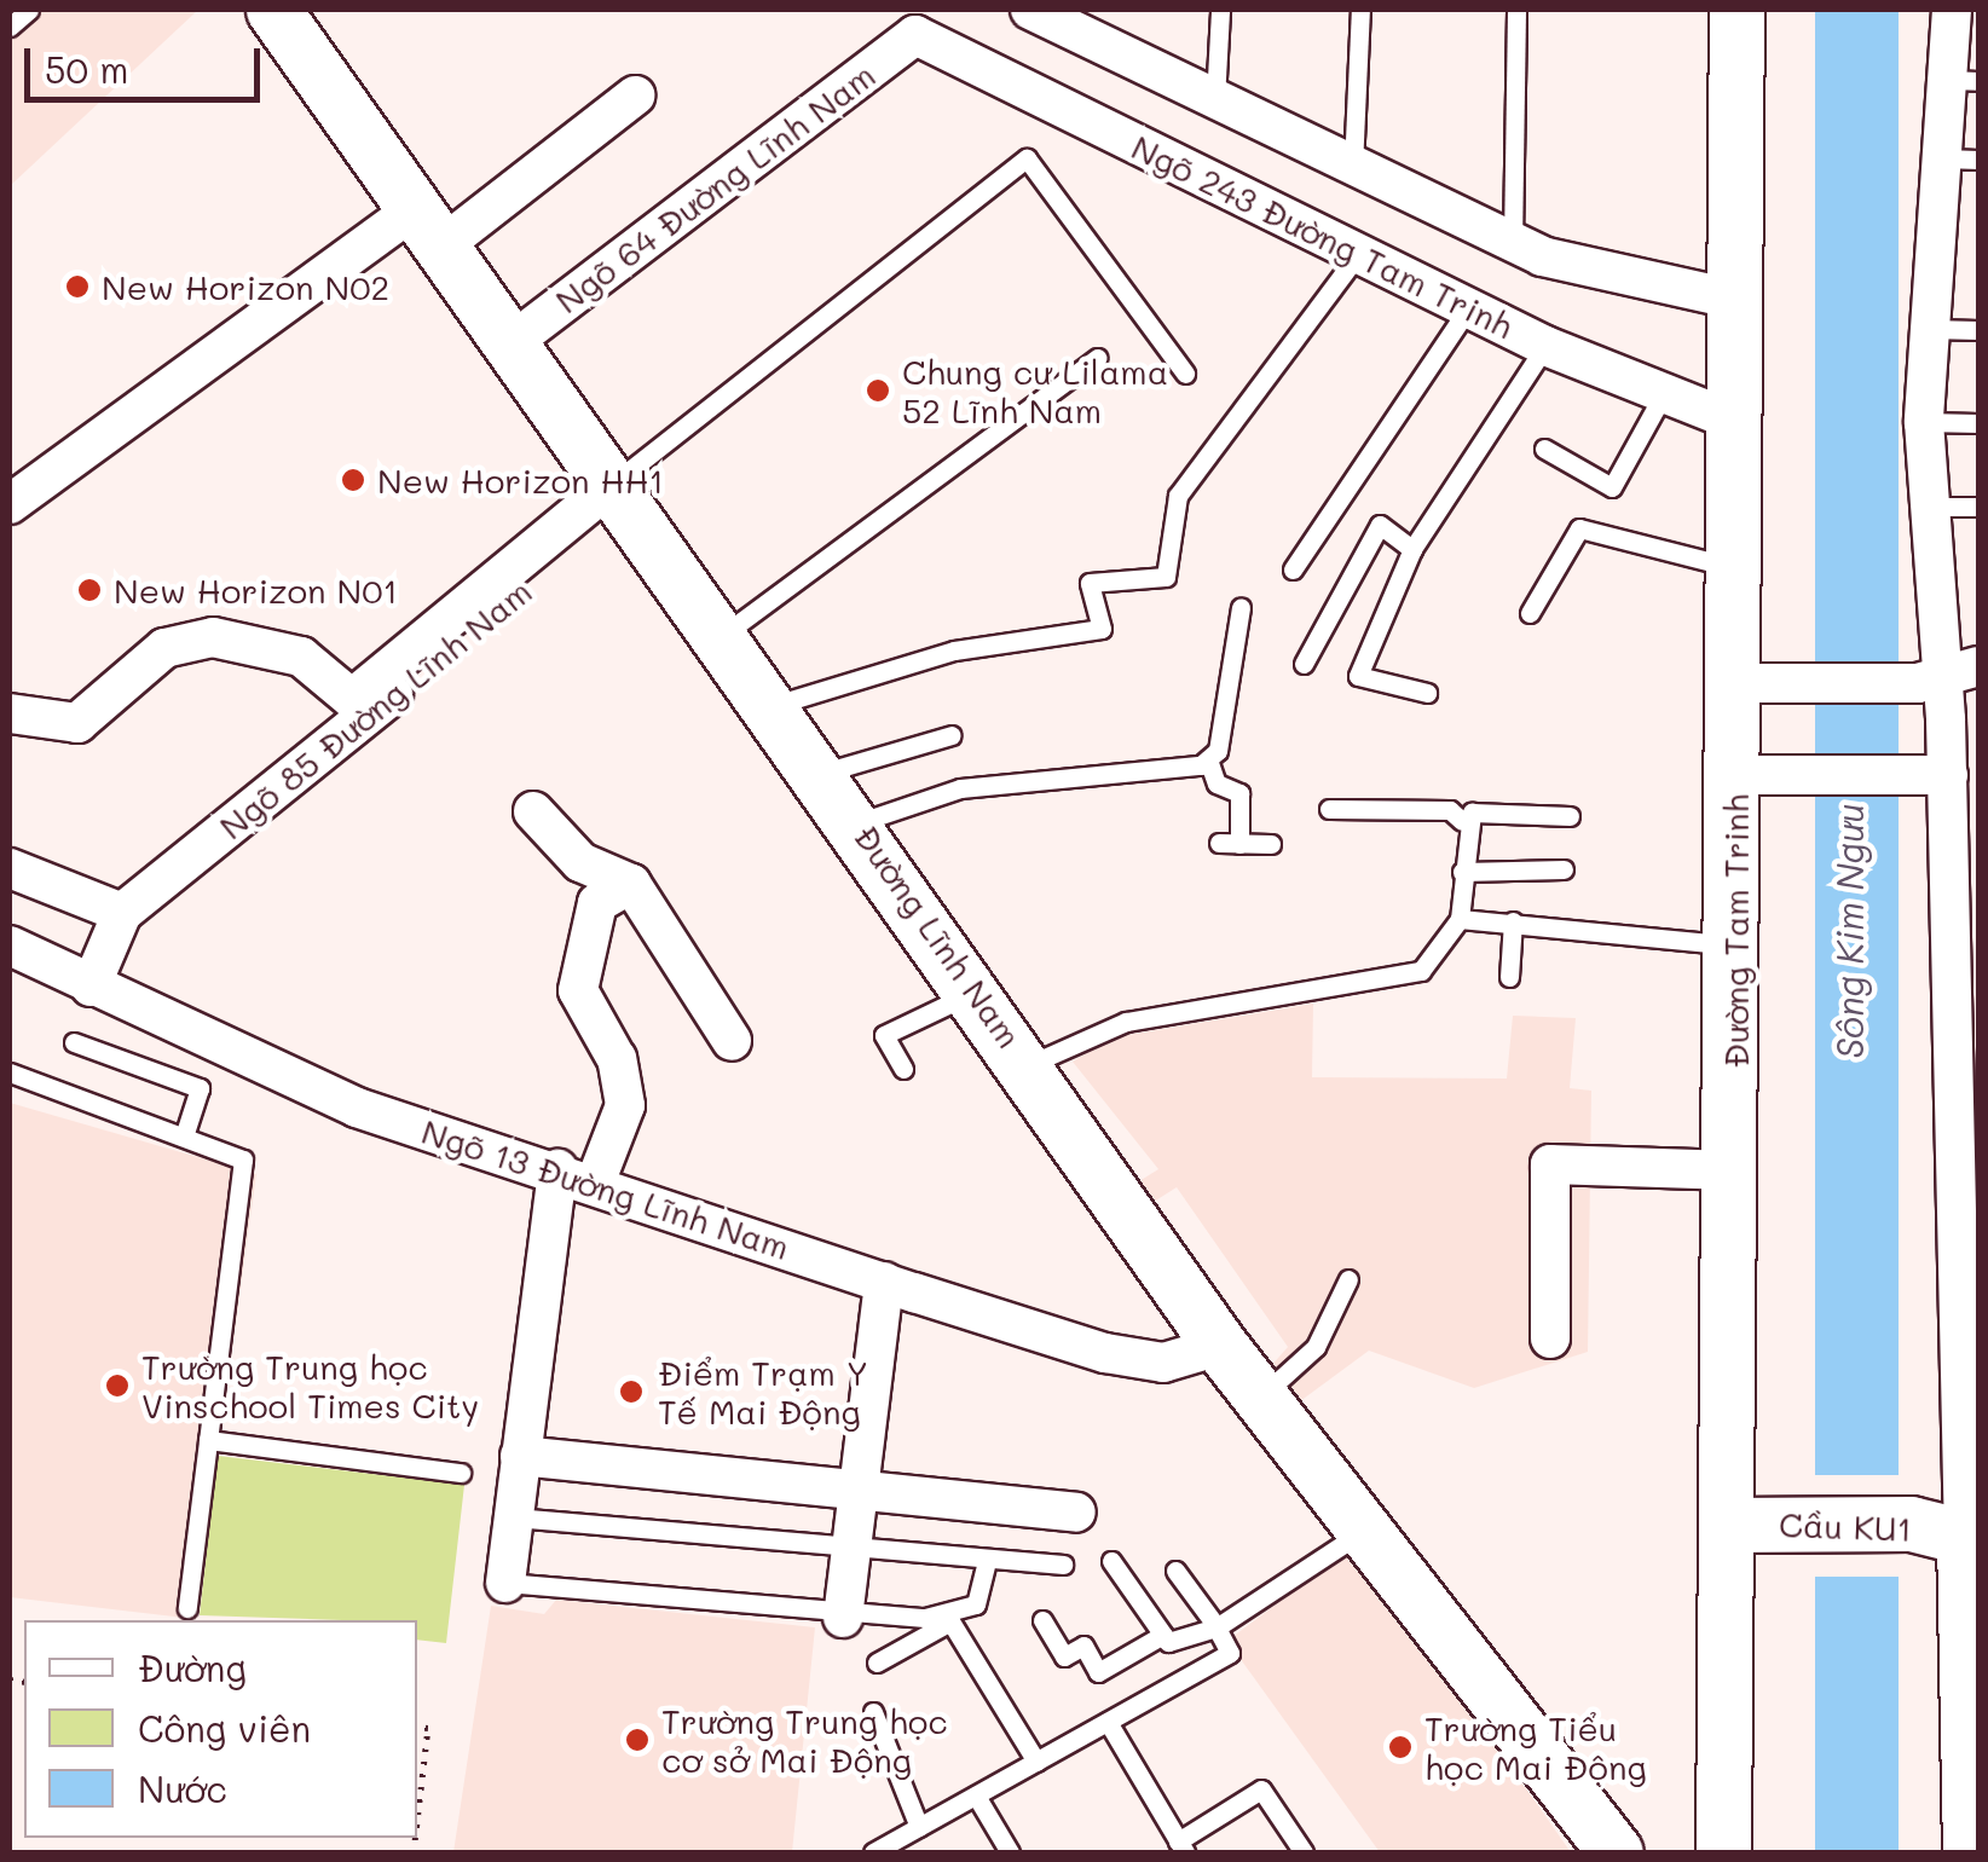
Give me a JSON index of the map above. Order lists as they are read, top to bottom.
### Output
{
  "streets": {
    "main road": ["Đường Tam Trinh", "Đường Lĩnh Nam", "Cầu KU1"],
    "street": [
      "Ngõ 64 Đường Lĩnh Nam",
      "Ngõ 243 Đường Tam Trinh",
      "Ngõ 85 Đường Lĩnh Nam",
      "Ngõ 13 Đường Lĩnh Nam"
    ]
  },
  "crossings": [
    ["Ngõ 64 Đường Lĩnh Nam", "Ngõ 243 Đường Tam Trinh"],
    ["Ngõ 64 Đường Lĩnh Nam", "Đường Lĩnh Nam"],
    ["Ngõ 243 Đường Tam Trinh", "Đường Tam Trinh"],
    ["Ngõ 85 Đường Lĩnh Nam", "Đường Lĩnh Nam"],
    ["Ngõ 85 Đường Lĩnh Nam", "Ngõ 13 Đường Lĩnh Nam"],
    ["Đường Tam Trinh", "Cầu KU1"],
    ["Đường Lĩnh Nam", "Ngõ 13 Đường Lĩnh Nam"]
  ],
  "water": ["Sông Kim Ngưu"],
  "places": [
    "New Horizon N02",
    "Chung cư Lilama 52 Lĩnh Nam",
    "New Horizon HH1",
    "New Horizon N01",
    "Trường Trung học Vinschool Times City",
    "Điểm Trạm Y Tế Mai Động",
    "Trường Trung học cơ sở Mai Động",
    "Trường Tiểu học Mai Động"
  ],
  "legend": ["Đường", "Công viên", "Nước"],
  "scale_bar": "50 m"
}
